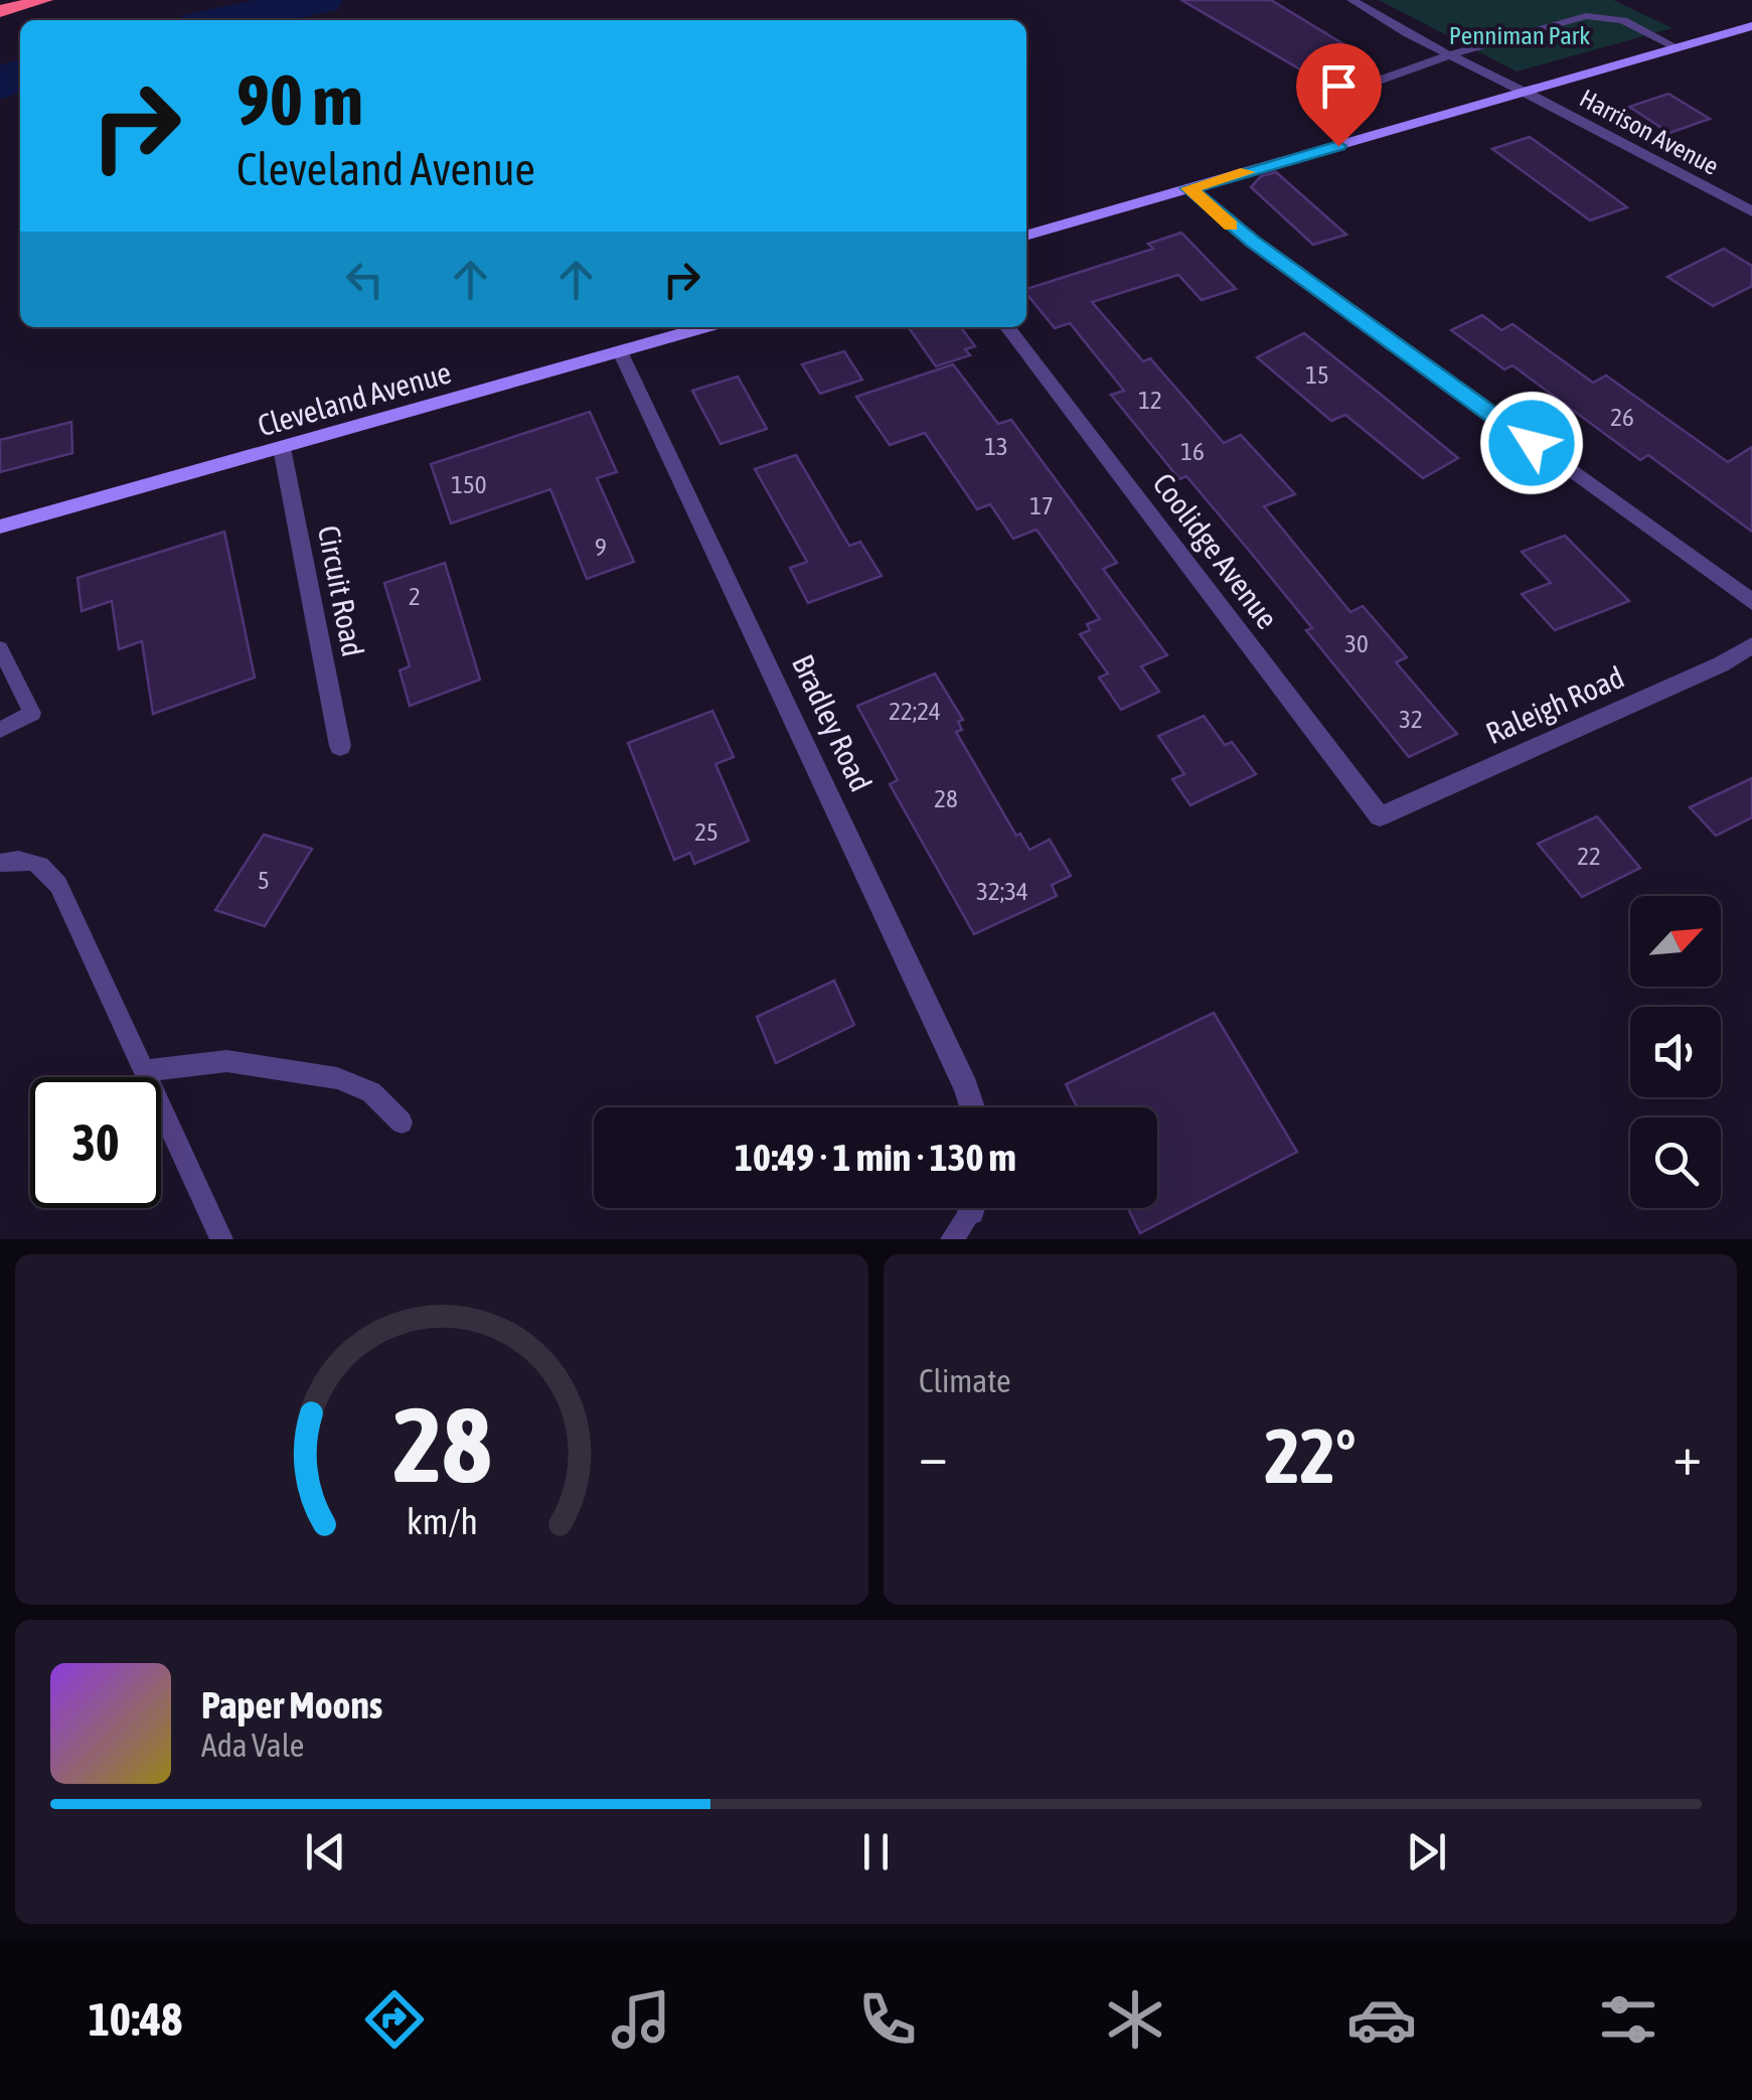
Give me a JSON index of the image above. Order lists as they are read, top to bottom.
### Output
{
  "streets": {
    "street": [
      "Harrison Avenue",
      "Cleveland Avenue",
      "Coolidge Avenue",
      "Circuit Road",
      "Raleigh Road",
      "Bradley Road"
    ]
  },
  "crossings": [
    ["Cleveland Avenue", "Circuit Road"],
    ["Cleveland Avenue", "Bradley Road"],
    ["Coolidge Avenue", "Raleigh Road"]
  ],
  "parks": ["Penniman Park"],
  "house_numbers": [
    "15",
    "12",
    "26",
    "13",
    "16",
    "150",
    "17",
    "9",
    "2",
    "30",
    "22;24",
    "32",
    "28",
    "25",
    "22",
    "5",
    "32;34"
  ],
  "north": "top right",
  "page": {
    "turn": ["90 m", "Cleveland Avenue"],
    "limit": "30",
    "trip": "10:49 · 1 min · 130 m",
    "tile": "Climate",
    "heat": ["−", "22°", "+"],
    "song": ["Paper Moons", "Ada Vale"],
    "tabs": "10:48",
    "gauge": ["28", "km/h"]
  }
}
